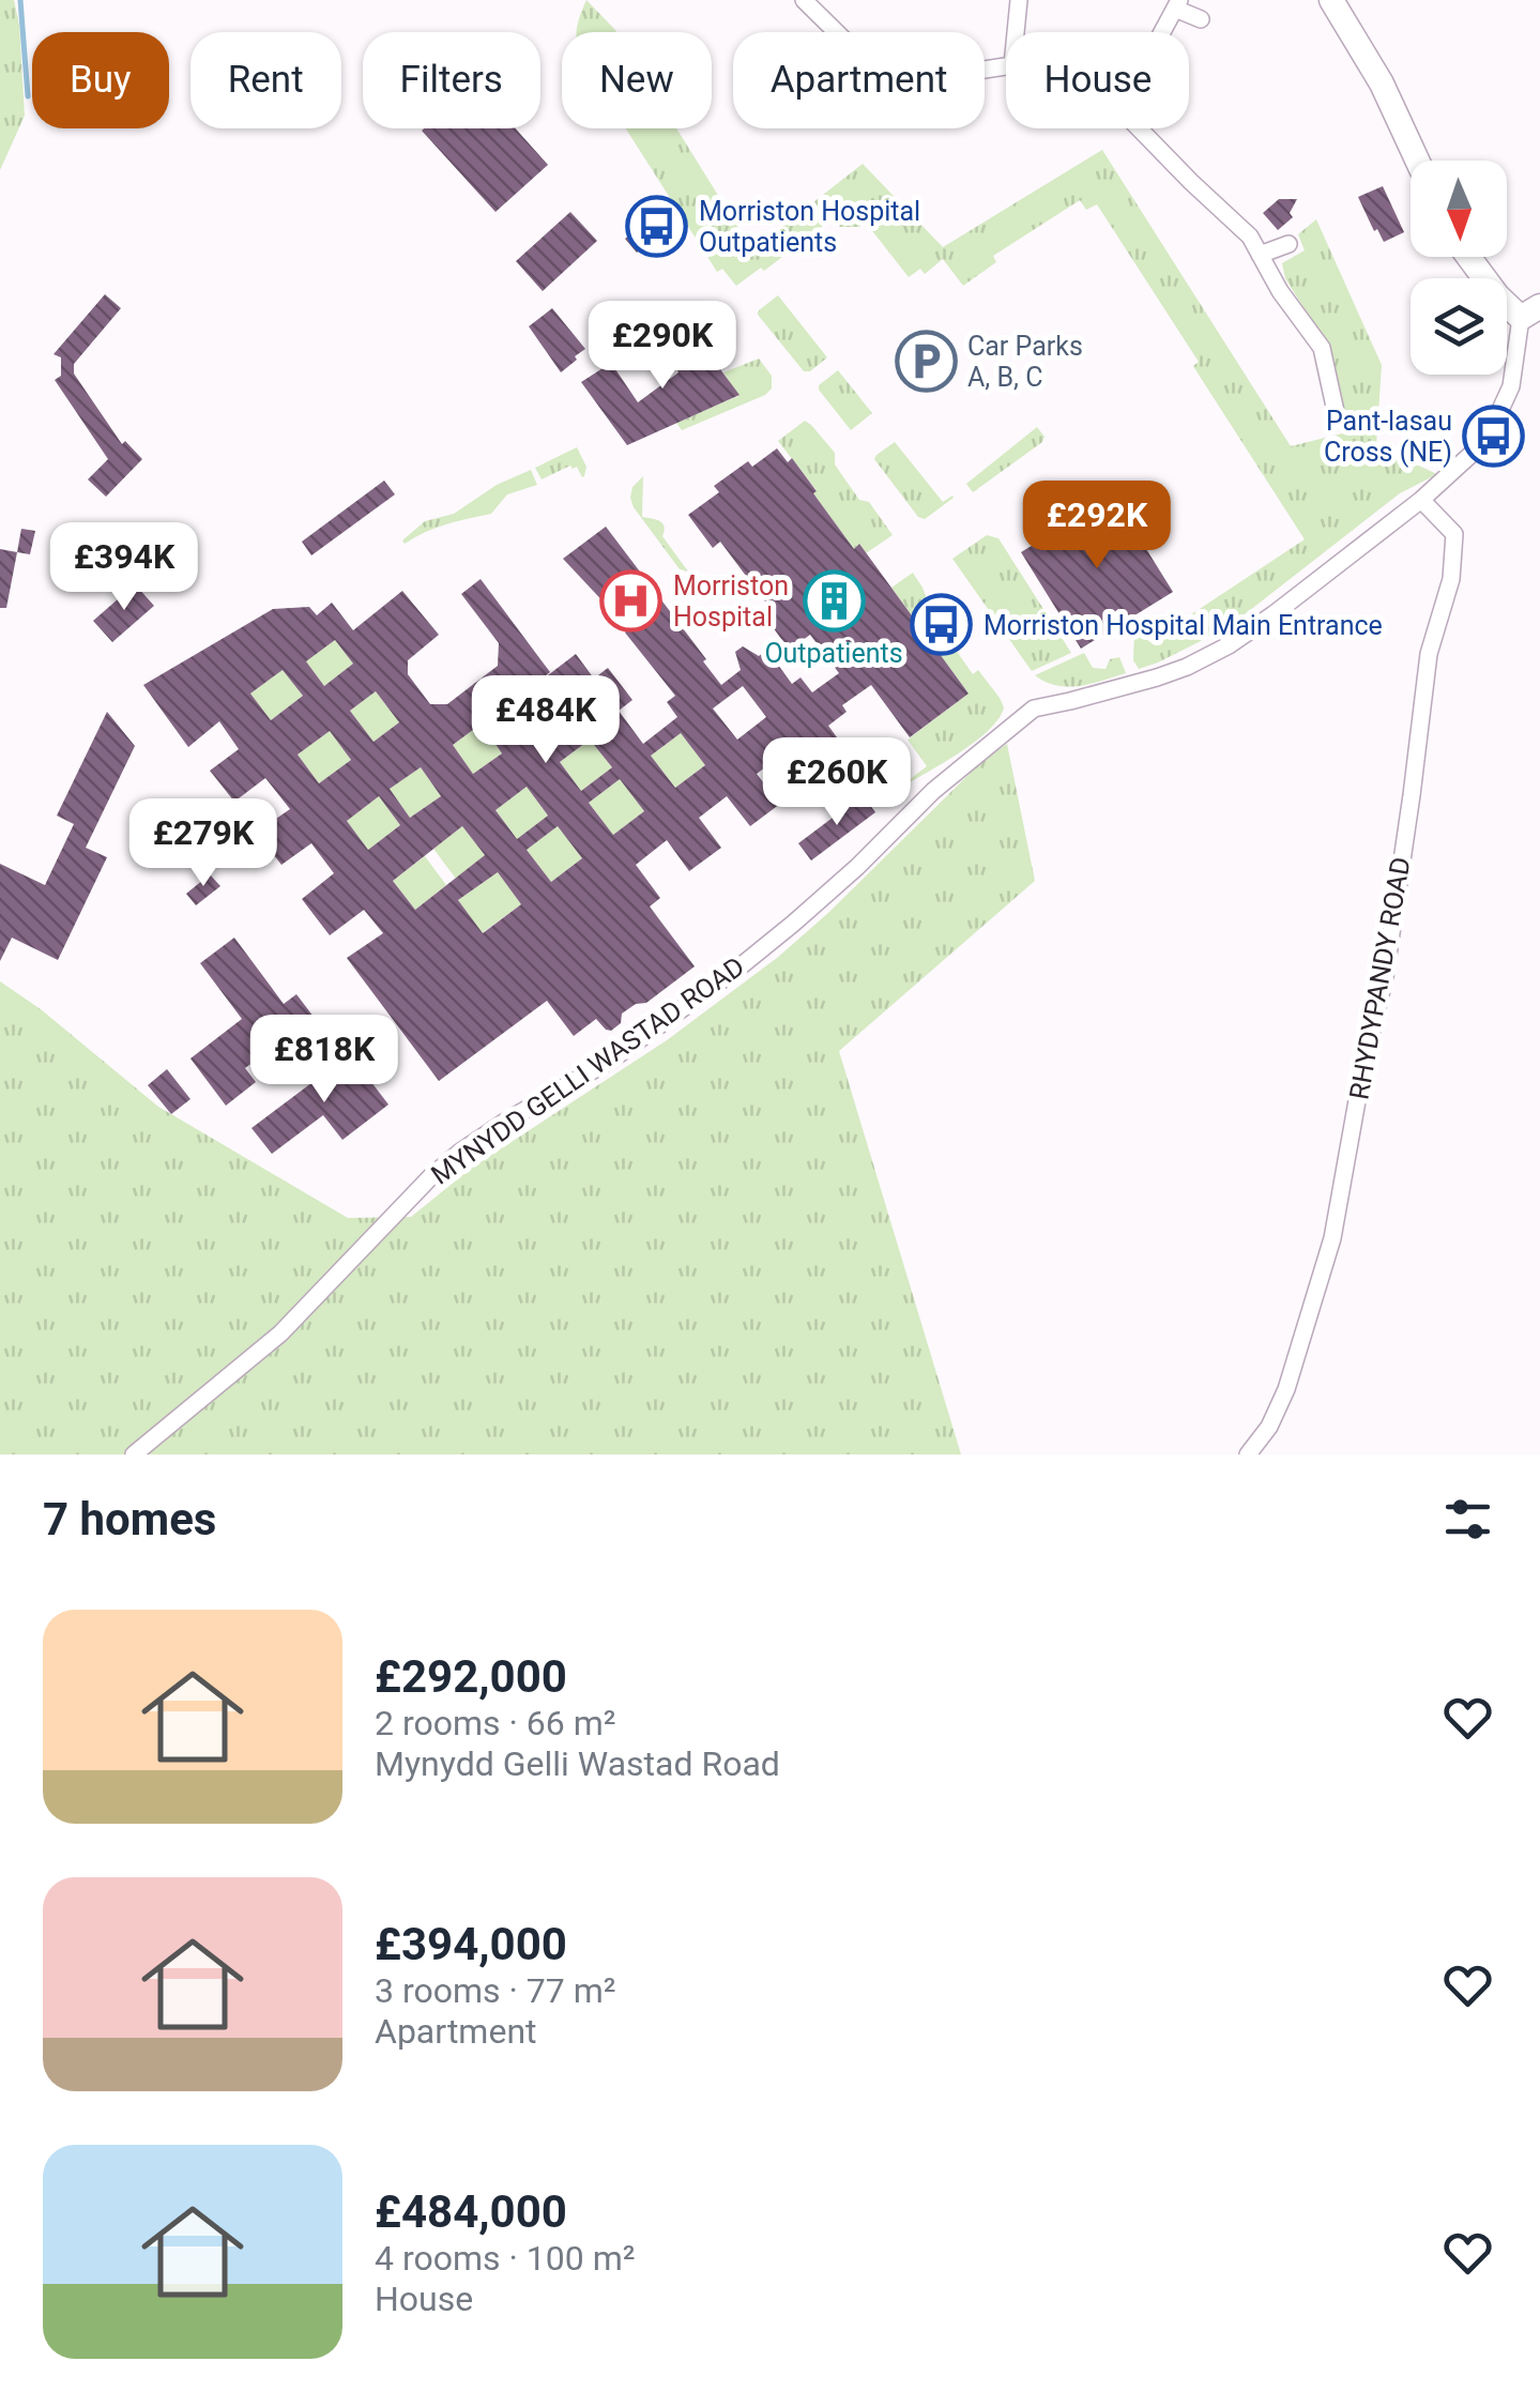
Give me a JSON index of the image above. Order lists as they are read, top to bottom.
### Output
{
  "streets": {
    "street": ["RHYDYPANDY ROAD", "MYNYDD GELLI WASTAD ROAD"]
  },
  "crossings": [
    ["RHYDYPANDY ROAD", "MYNYDD GELLI WASTAD ROAD"]
  ],
  "places": {
    "bus stop": ["Morriston Hospital Outpatients", "Pant-lasau Cross (NE)", "Morriston Hospital Main Entrance"],
    "parking": ["Car Parks A, B, C"],
    "hospital": ["Morriston Hospital"],
    "building": ["Outpatients"]
  },
  "north": "bottom",
  "page": {
    "chip": [
      "Buy",
      "Rent",
      "Filters",
      "New",
      "Apartment",
      "House"
    ],
    "price": [
      "£290K",
      "£292K",
      "£394K",
      "£484K",
      "£260K",
      "£279K",
      "£818K"
    ],
    "heading": "7 homes",
    "list": [
      {
        "name": "£292,000",
        "note": "2 rooms · 66 m² · Mynydd Gelli Wastad Road"
      },
      {
        "name": "£394,000",
        "note": "3 rooms · 77 m² · Apartment"
      },
      {
        "name": "£484,000",
        "note": "4 rooms · 100 m² · House"
      }
    ]
  }
}
